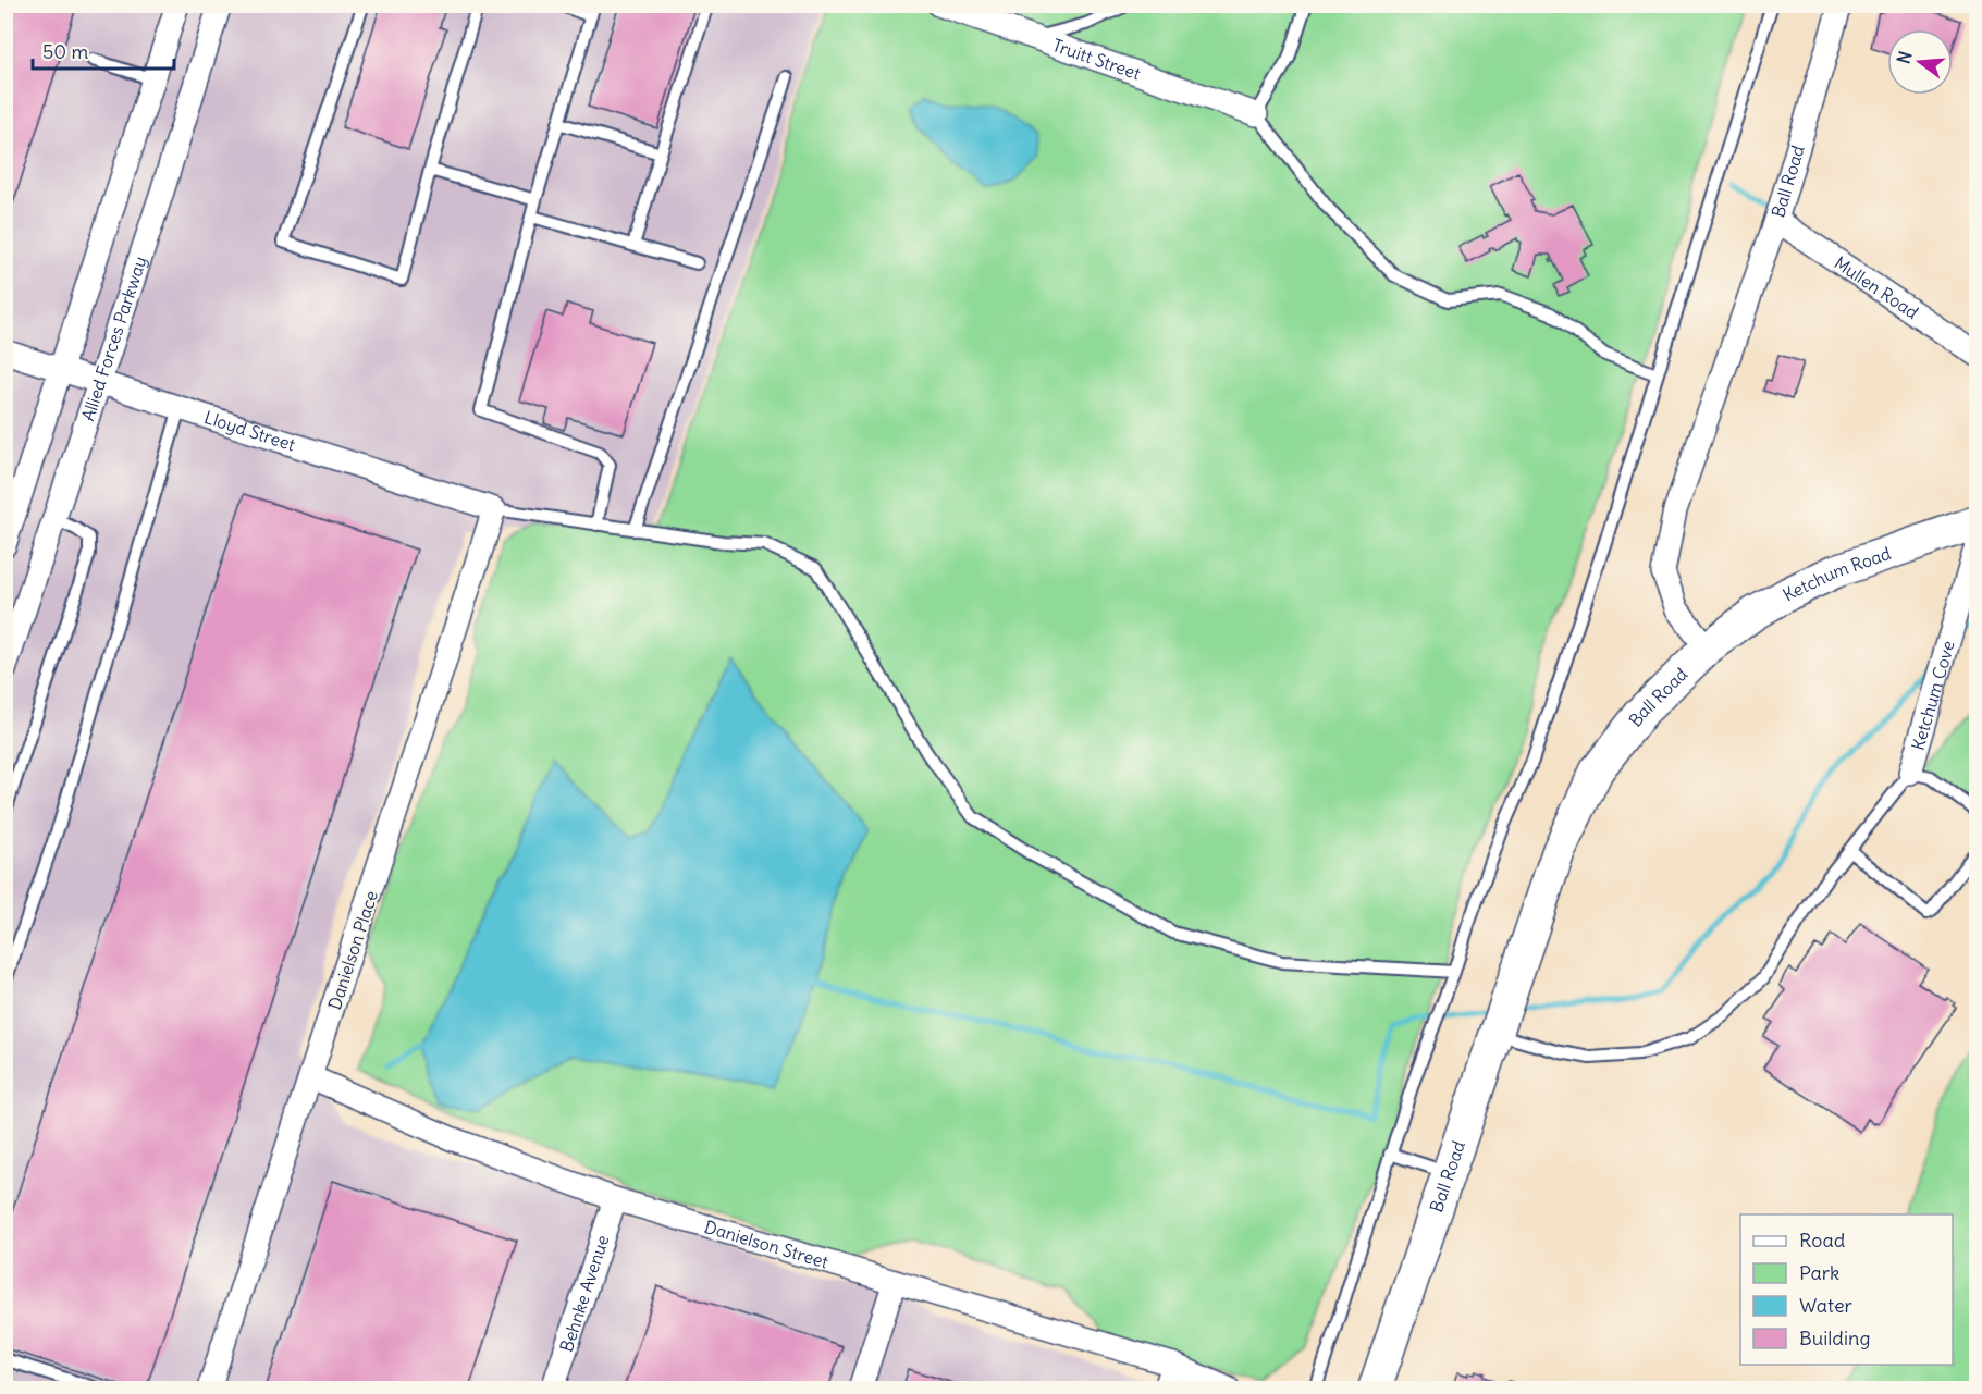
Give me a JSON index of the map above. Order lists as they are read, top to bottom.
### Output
{
  "streets": {
    "main road": ["Ball Road", "Ketchum Road"],
    "street": [
      "Truitt Street",
      "Mullen Road",
      "Allied Forces Parkway",
      "Lloyd Street",
      "Ketchum Cove",
      "Danielson Place",
      "Danielson Street",
      "Behnke Avenue"
    ]
  },
  "crossings": [
    ["Ball Road", "Mullen Road"],
    ["Ball Road", "Ketchum Road"],
    ["Allied Forces Parkway", "Lloyd Street"],
    ["Lloyd Street", "Danielson Place"],
    ["Danielson Place", "Danielson Street"],
    ["Danielson Street", "Behnke Avenue"]
  ],
  "legend": [
    "Road",
    "Park",
    "Water",
    "Building"
  ],
  "scale_bar": "50 m",
  "north": "left"
}
